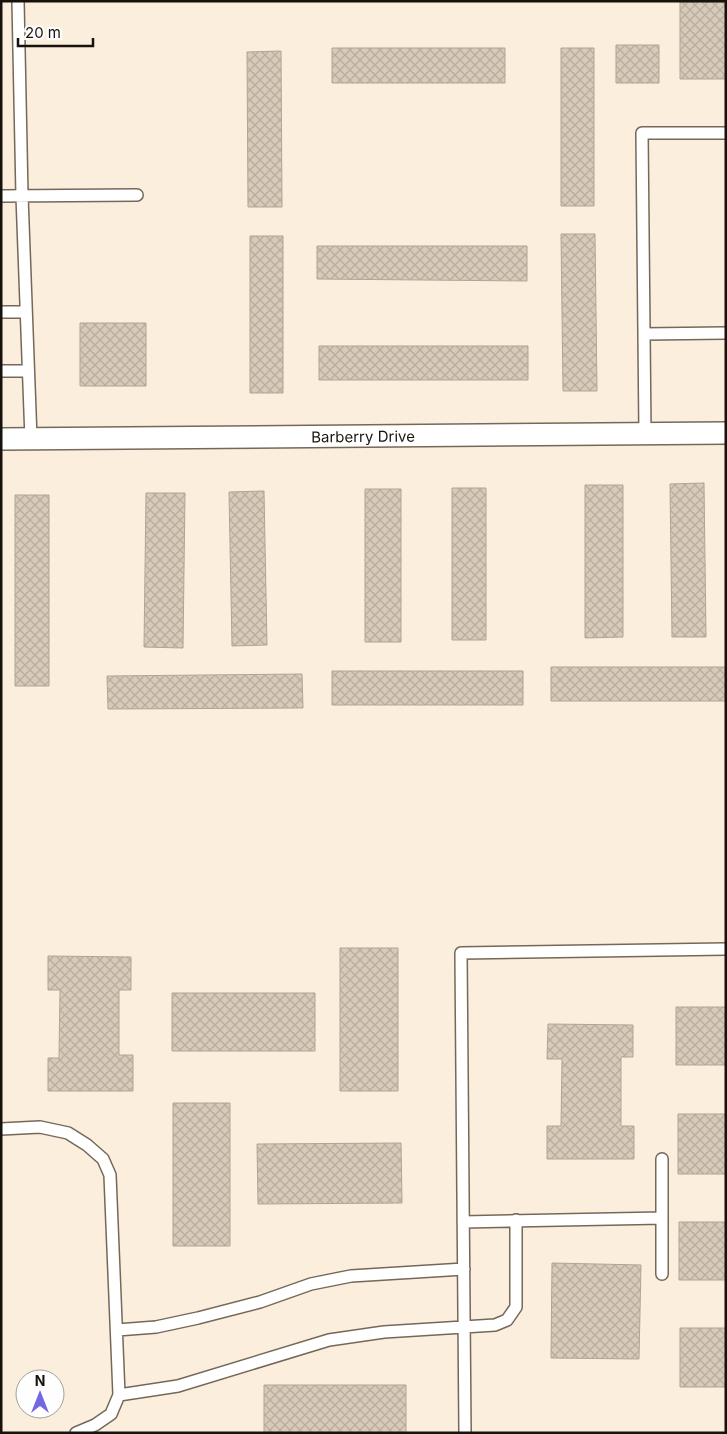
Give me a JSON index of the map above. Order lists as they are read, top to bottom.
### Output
{
  "streets": {
    "street": ["Barberry Drive"]
  },
  "scale_bar": "20 m",
  "north": "top"
}
